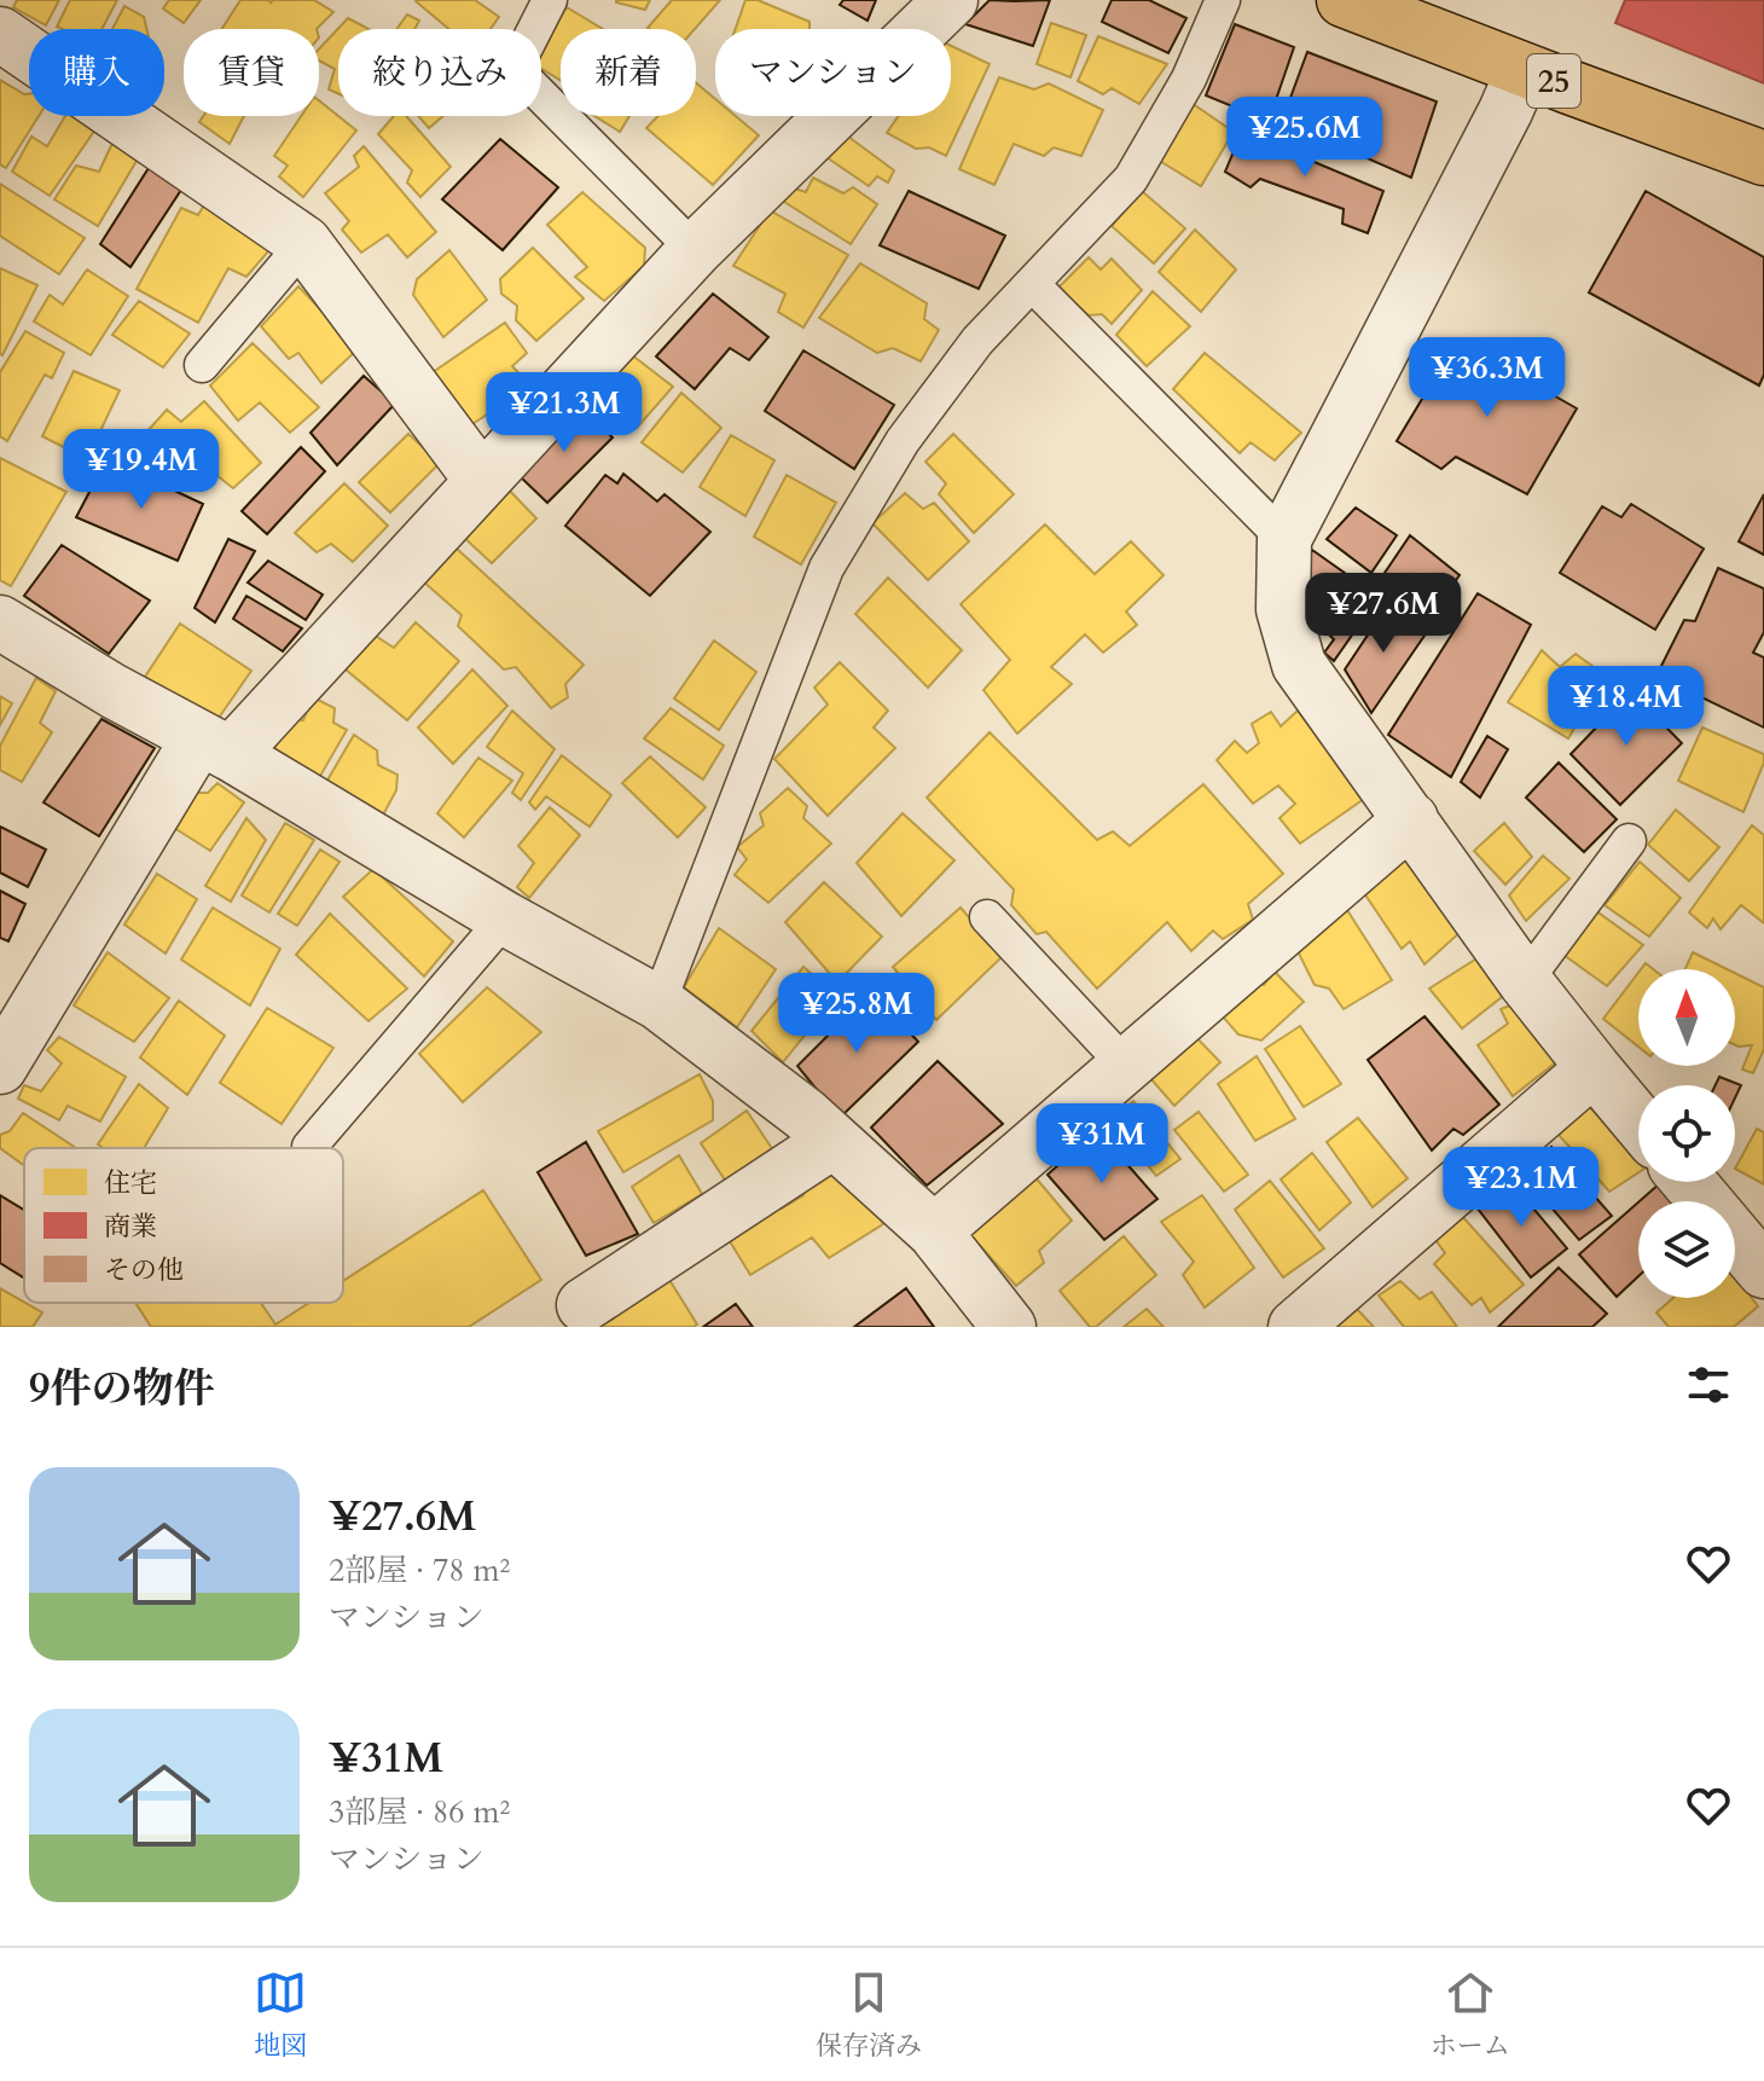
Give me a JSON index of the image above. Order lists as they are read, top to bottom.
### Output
{
  "streets": {
    "main road": ["25"]
  },
  "legend": ["住宅", "商業", "その他"],
  "north": "top",
  "page": {
    "chip": [
      "購入",
      "賃貸",
      "絞り込み",
      "新着",
      "マンション"
    ],
    "price": [
      "¥25.6M",
      "¥36.3M",
      "¥21.3M",
      "¥19.4M",
      "¥27.6M",
      "¥18.4M",
      "¥25.8M",
      "¥31M",
      "¥23.1M"
    ],
    "heading": "9件の物件",
    "list": [
      {
        "name": "¥27.6M",
        "note": "2部屋 · 78 m² · マンション"
      },
      {
        "name": "¥31M",
        "note": "3部屋 · 86 m² · マンション"
      }
    ],
    "tabs": ["地図", "保存済み", "ホーム"]
  }
}
